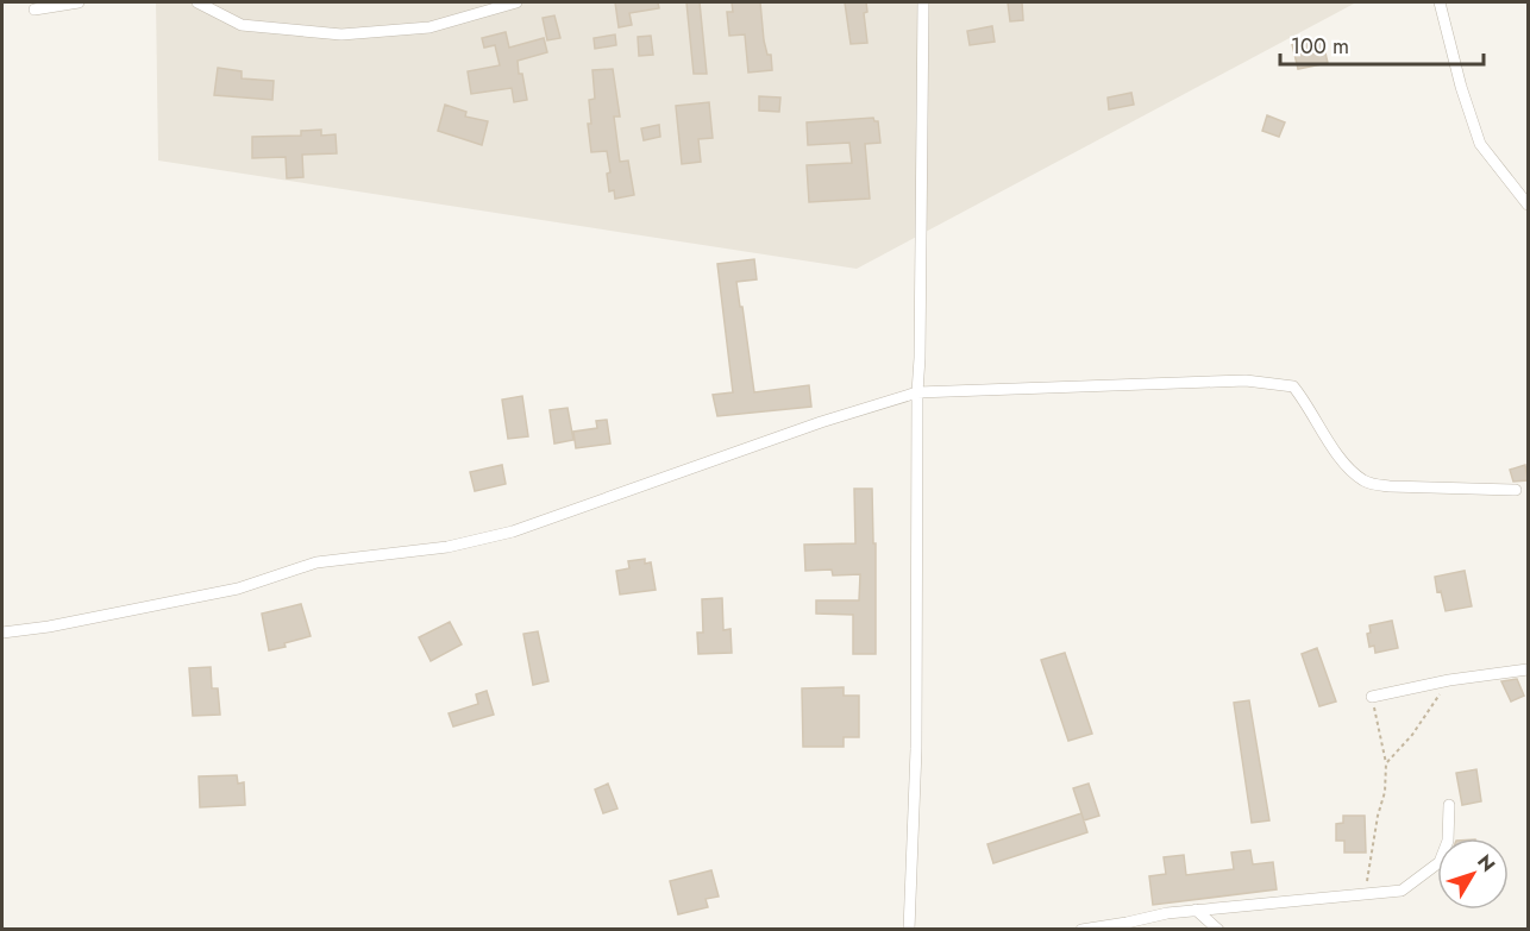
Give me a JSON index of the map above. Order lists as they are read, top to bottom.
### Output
{
  "scale_bar": "100 m",
  "north": "top right"
}
